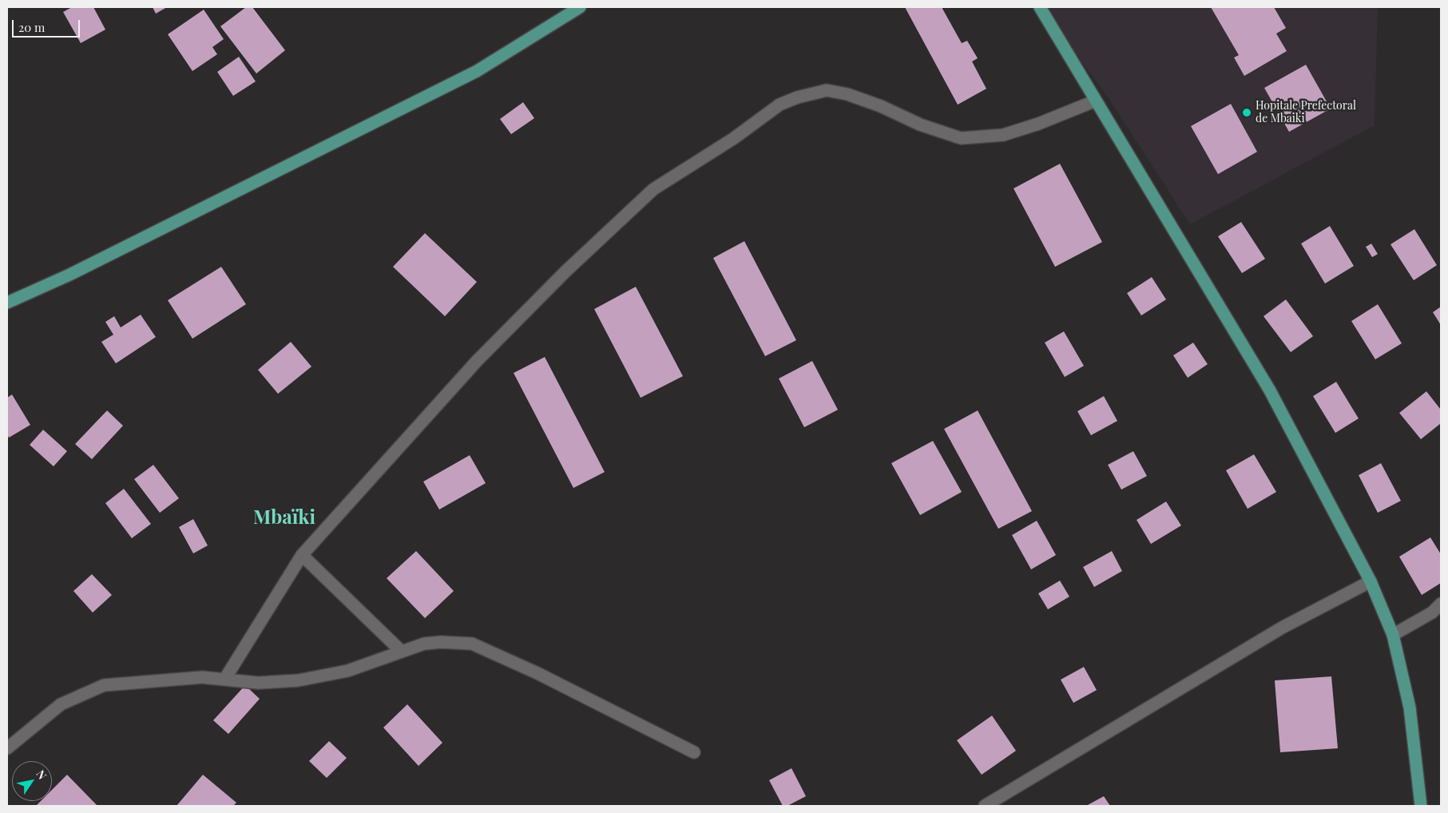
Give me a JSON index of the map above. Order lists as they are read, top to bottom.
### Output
{
  "districts": ["Mbaïki"],
  "places": ["Hopitale Prefectoral de Mbaiki"],
  "scale_bar": "20 m",
  "north": "top right"
}
